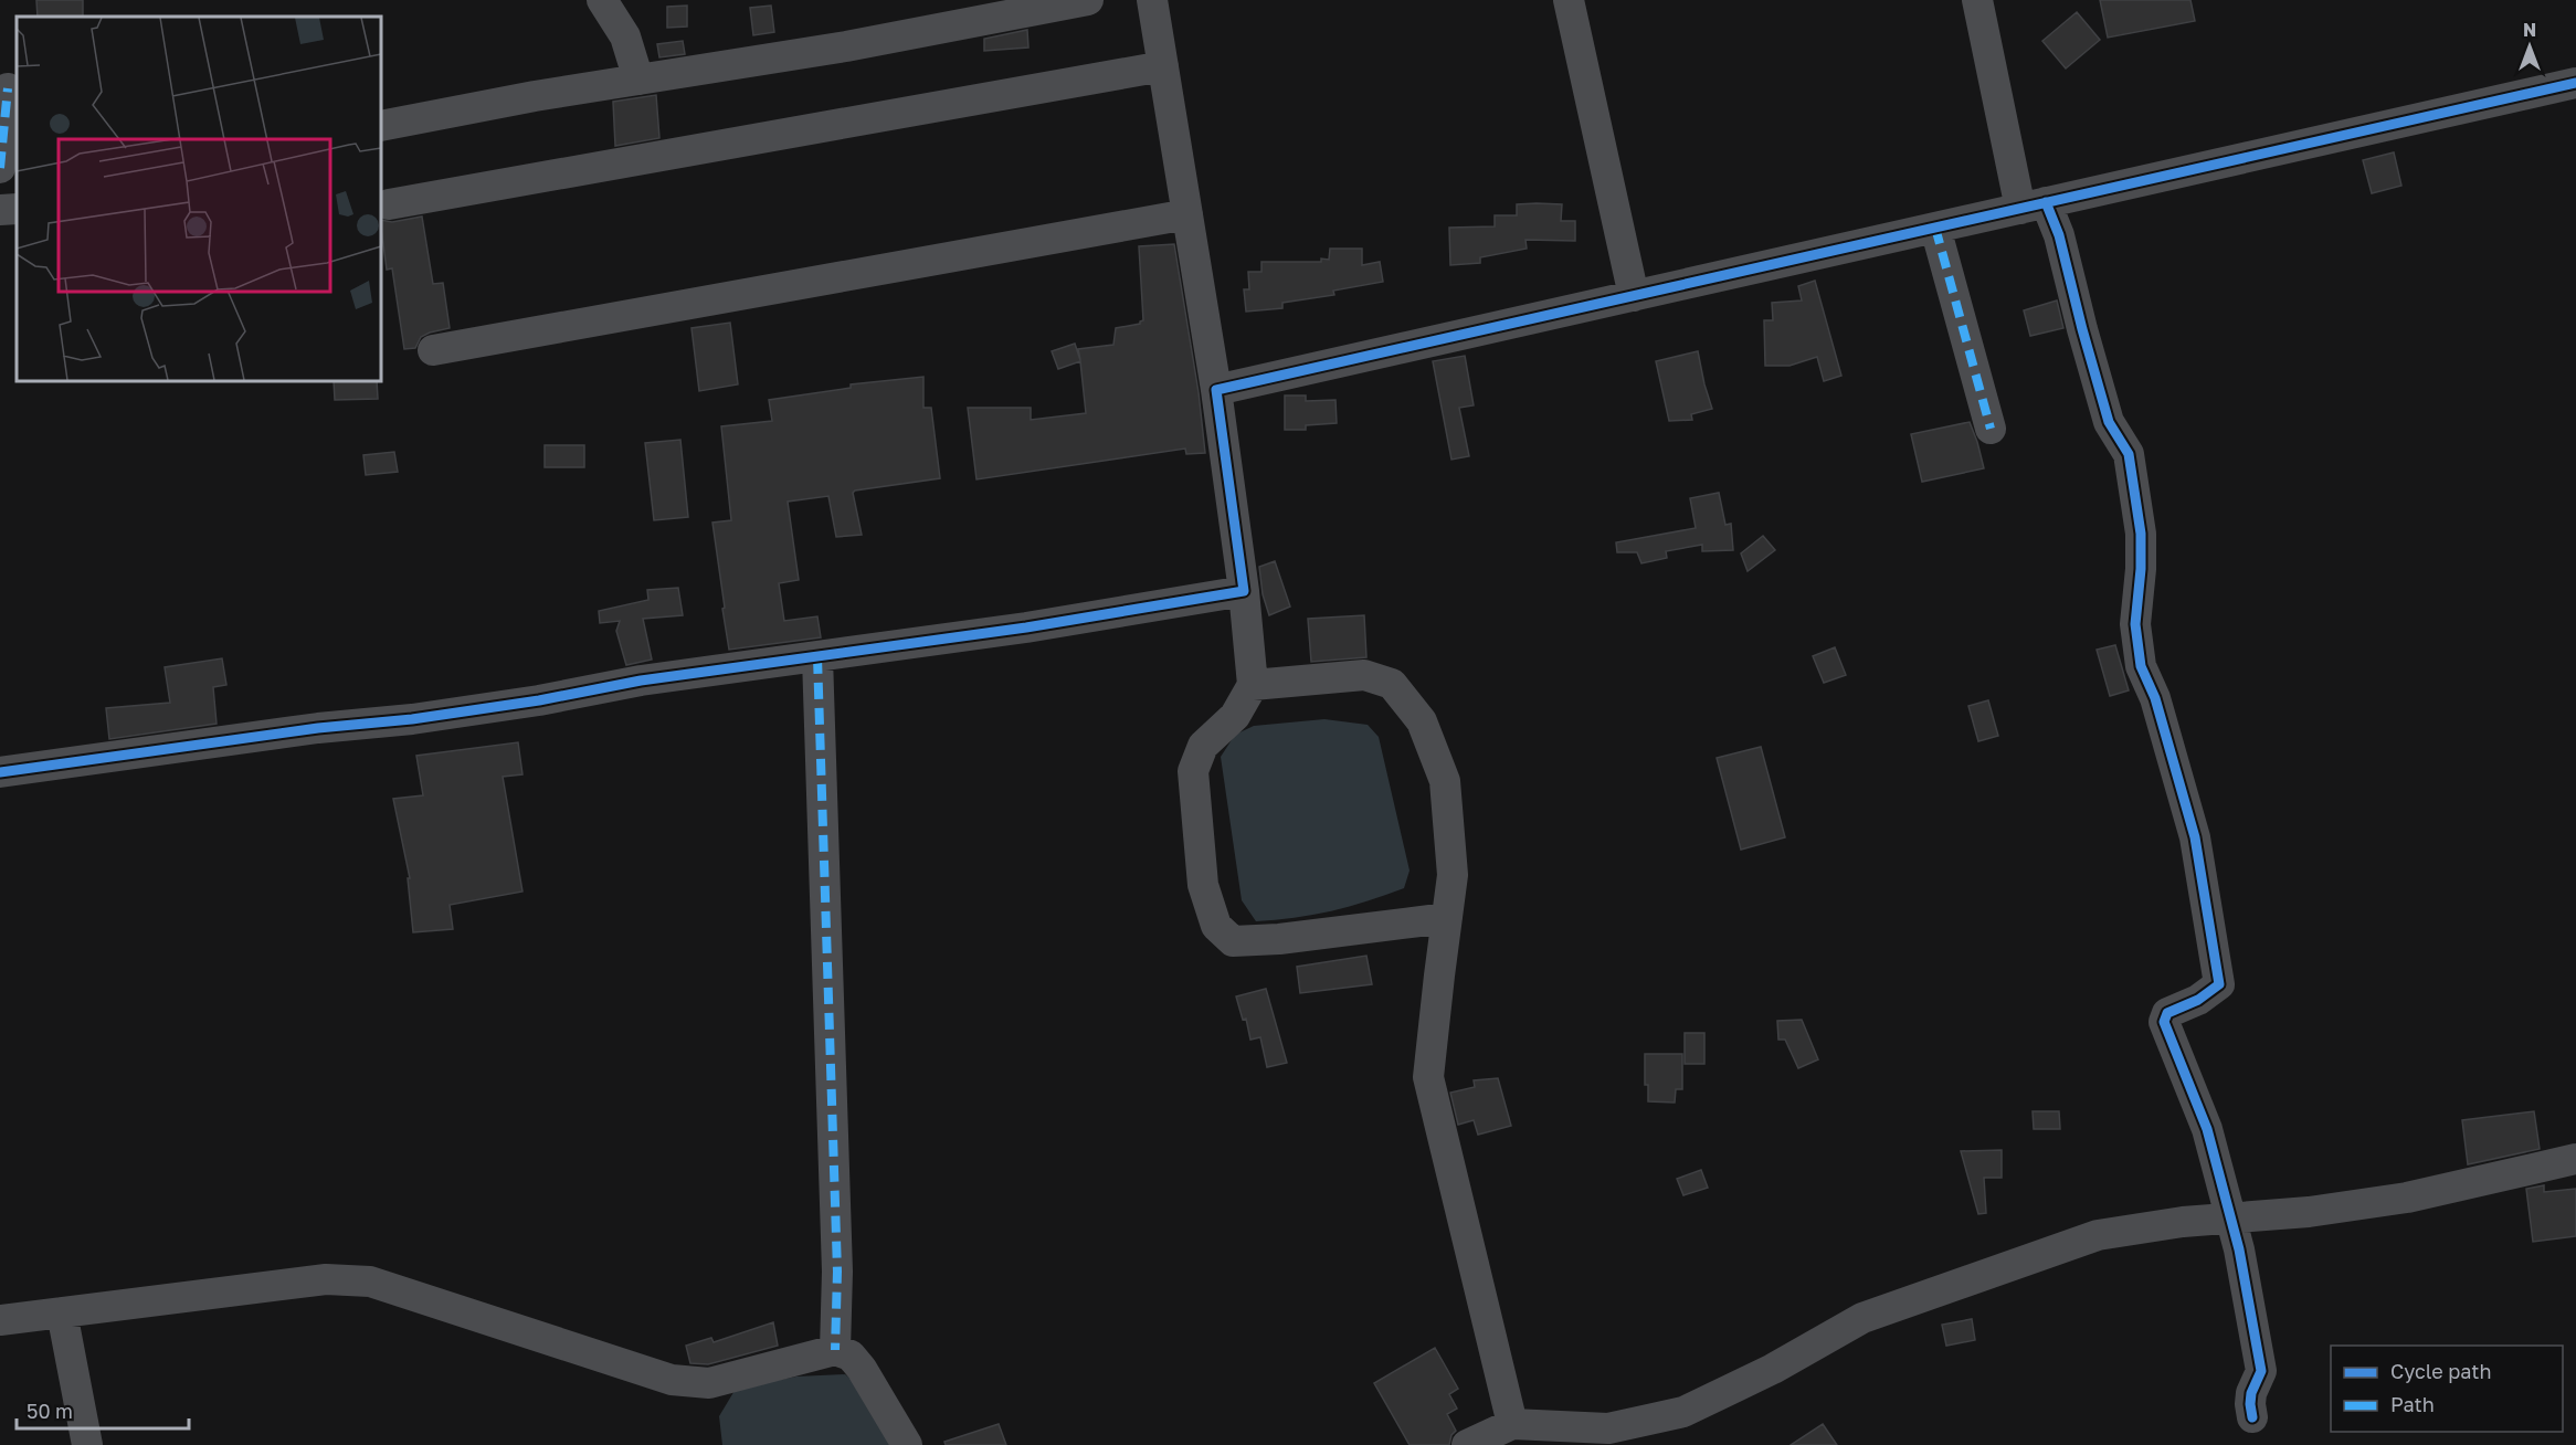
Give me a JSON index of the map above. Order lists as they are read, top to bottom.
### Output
{
  "legend": ["Cycle path", "Path"],
  "scale_bar": "50 m",
  "north": "top"
}
